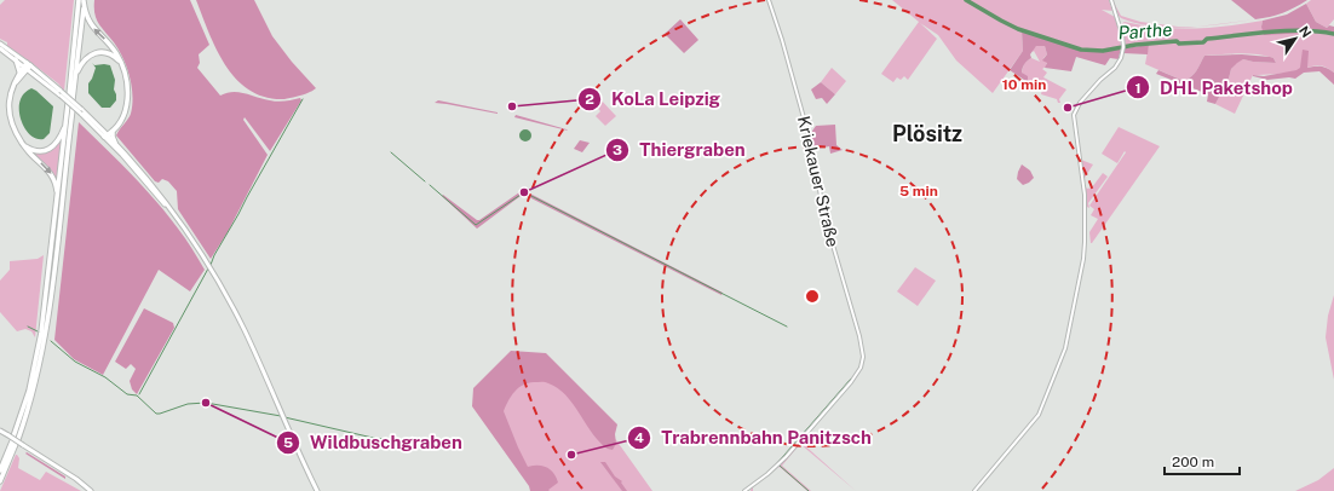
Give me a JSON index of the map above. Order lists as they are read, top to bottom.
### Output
{
  "streets": {
    "street": ["Kriekauer Straße"]
  },
  "districts": ["Plösitz"],
  "water": ["Parthe"],
  "places": [
    "KoLa Leipzig",
    "DHL Paketshop",
    "Thiergraben",
    "Wildbuschgraben",
    "Trabrennbahn Panitzsch"
  ],
  "scale_bar": "200 m",
  "north": "top right",
  "rings": ["10 min", "5 min"]
}
